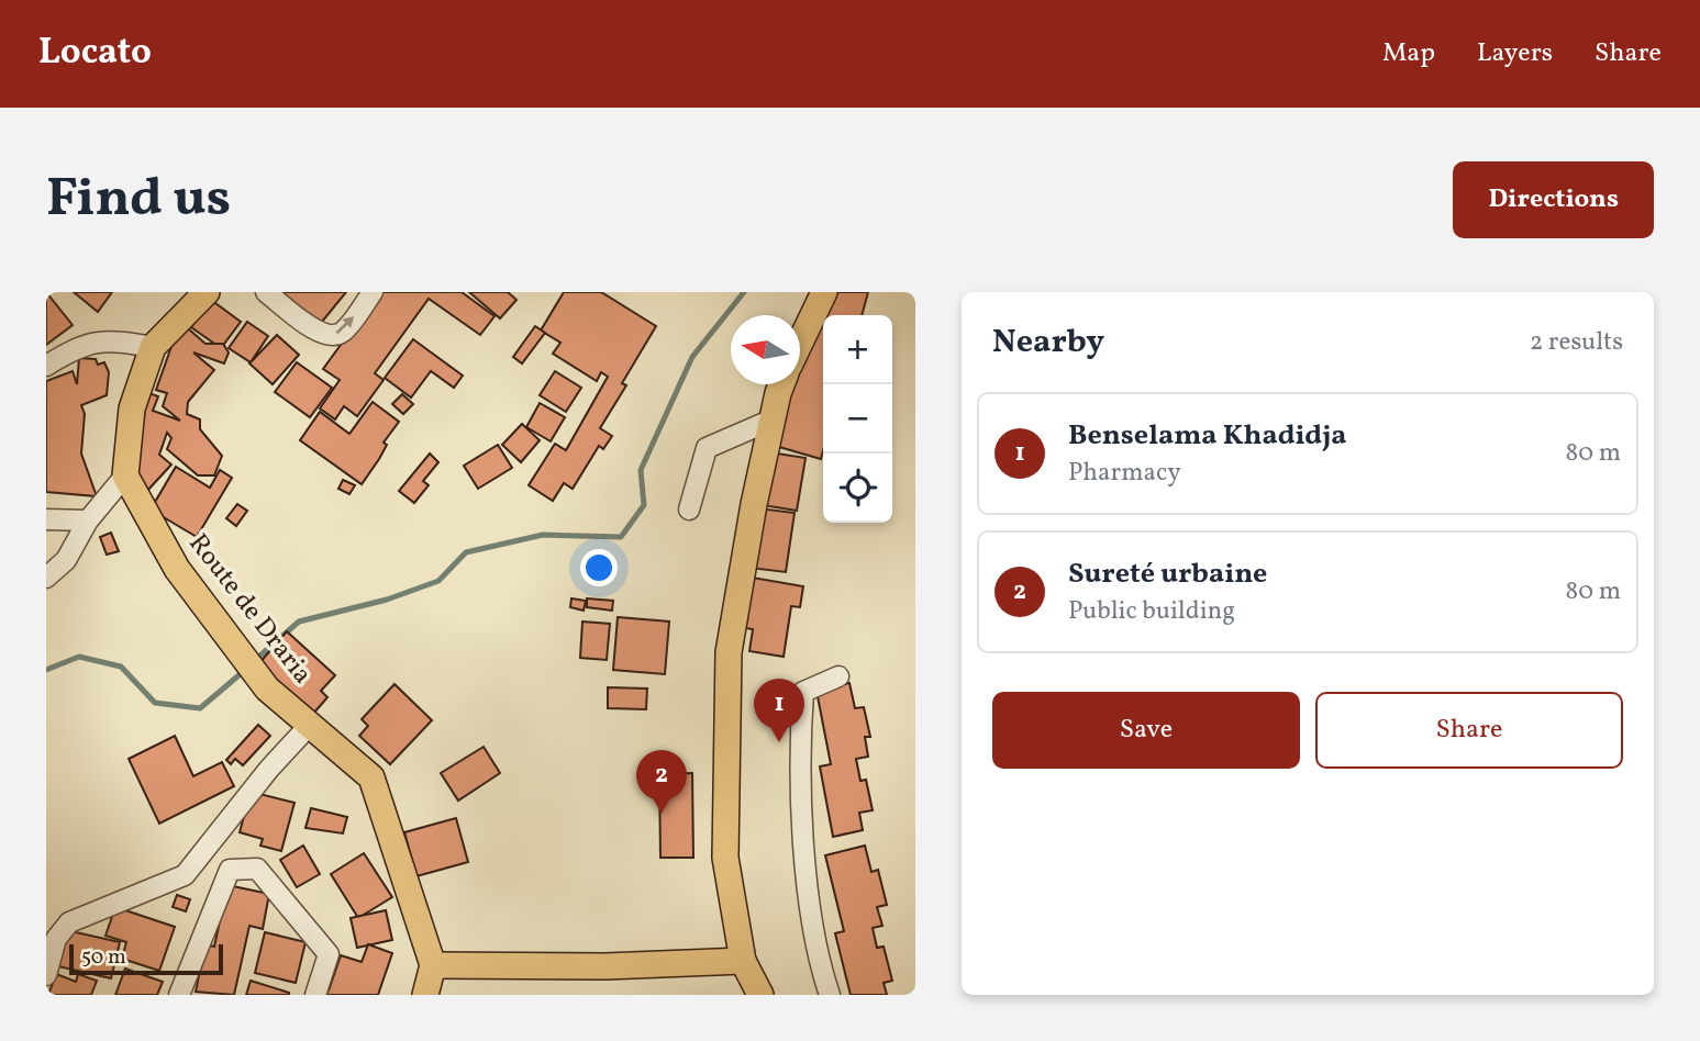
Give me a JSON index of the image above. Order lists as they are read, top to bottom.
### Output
{
  "streets": {
    "main road": ["Route de Draria"]
  },
  "scale_bar": "50 m",
  "north": "left",
  "page": {
    "header": "Locato",
    "nav": ["Map", "Layers", "Share"],
    "buttons": [
      "Directions",
      ["Save", "Share"]
    ],
    "title": "Find us",
    "heading": ["Nearby", "2 results"],
    "map_buttons": ["+", "−"],
    "list": [
      {
        "mark": "1",
        "name": "Benselama Khadidja",
        "note": "Pharmacy",
        "value": "80 m"
      },
      {
        "mark": "2",
        "name": "Sureté urbaine",
        "note": "Public building",
        "value": "80 m"
      }
    ],
    "pins": ["1", "2"],
    "scale": "50 m"
  }
}
